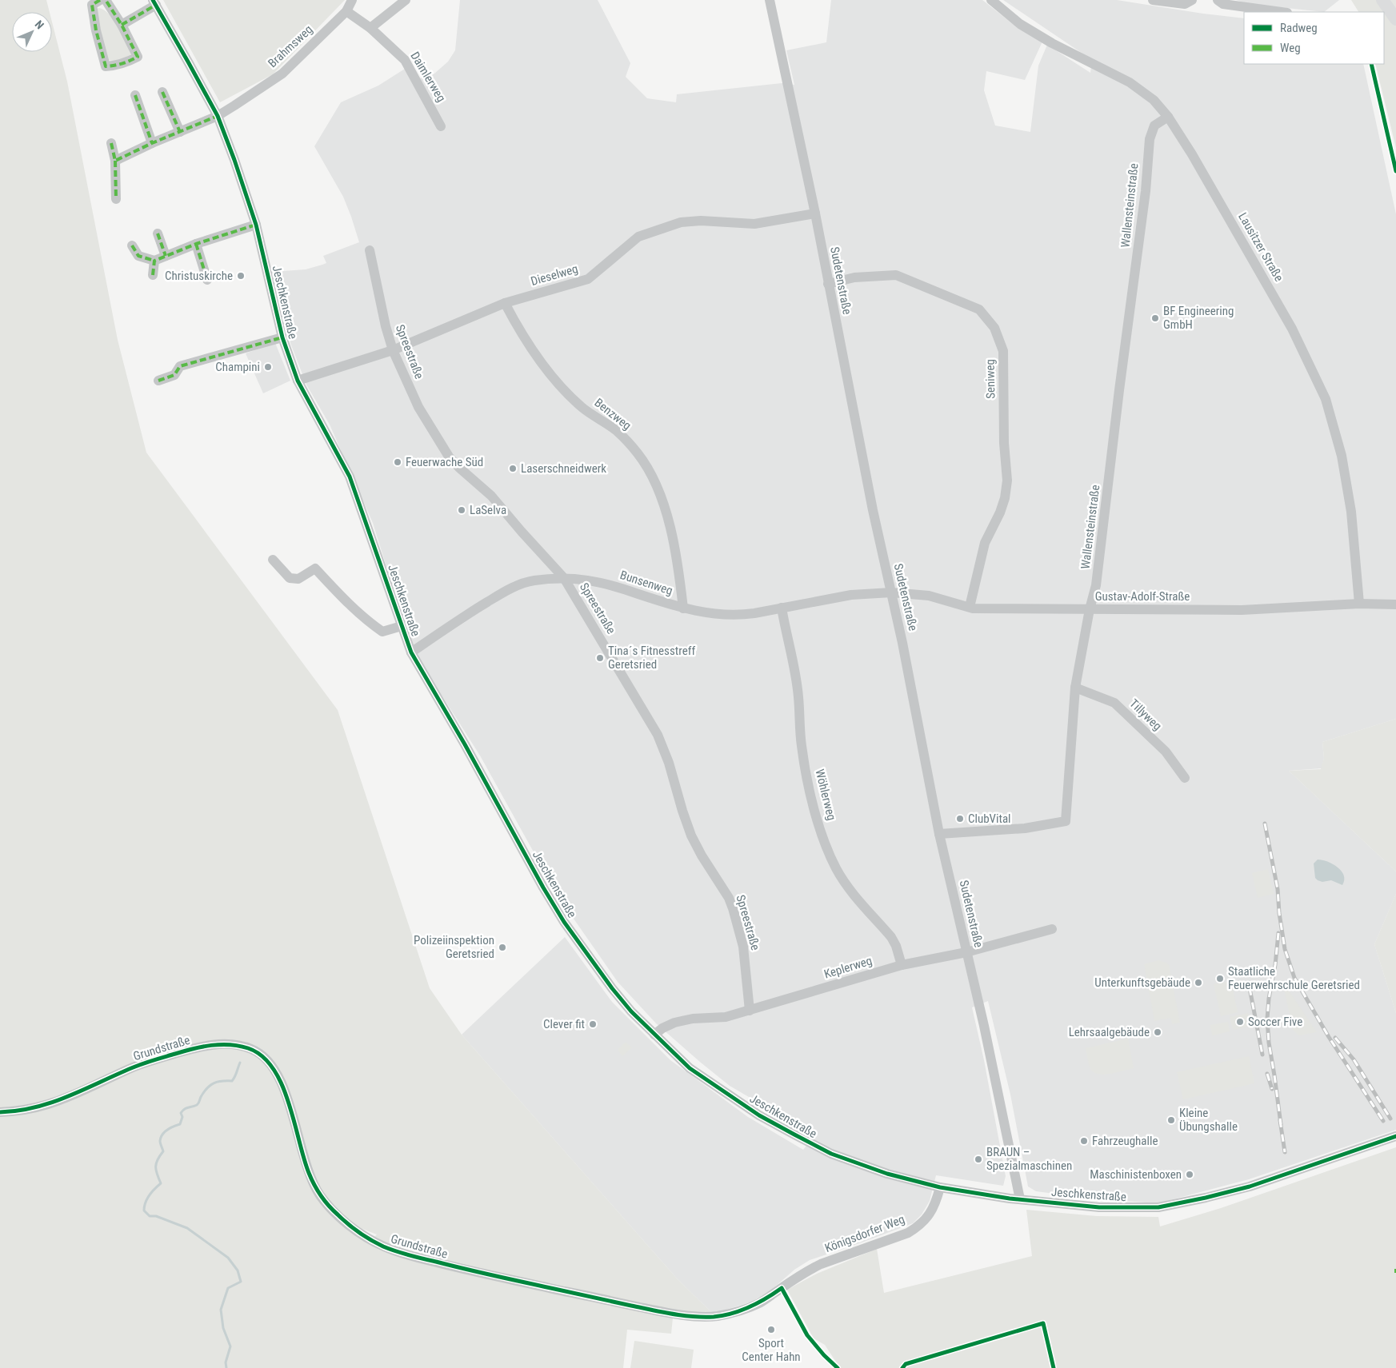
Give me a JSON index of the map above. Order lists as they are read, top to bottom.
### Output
{
  "streets": {
    "street": [
      "Brahmsweg",
      "Daimlerweg",
      "Wallensteinstraße",
      "Lausitzer Straße",
      "Dieselweg",
      "Sudetenstraße",
      "Jeschkenstraße",
      "Spreestraße",
      "Seniweg",
      "Benzweg",
      "Bunsenweg",
      "Gustav-Adolf-Straße",
      "Tillyweg",
      "Wöhlerweg",
      "Keplerweg",
      "Grundstraße",
      "Königsdorfer Weg"
    ]
  },
  "crossings": [
    ["Brahmsweg", "Daimlerweg"],
    ["Brahmsweg", "Jeschkenstraße"],
    ["Wallensteinstraße", "Lausitzer Straße"],
    ["Wallensteinstraße", "Sudetenstraße"],
    ["Wallensteinstraße", "Gustav-Adolf-Straße"],
    ["Wallensteinstraße", "Tillyweg"],
    ["Lausitzer Straße", "Gustav-Adolf-Straße"],
    ["Dieselweg", "Sudetenstraße"],
    ["Dieselweg", "Jeschkenstraße"],
    ["Dieselweg", "Spreestraße"],
    ["Dieselweg", "Benzweg"],
    ["Sudetenstraße", "Jeschkenstraße"],
    ["Sudetenstraße", "Seniweg"],
    ["Sudetenstraße", "Bunsenweg"],
    ["Sudetenstraße", "Gustav-Adolf-Straße"],
    ["Sudetenstraße", "Keplerweg"],
    ["Jeschkenstraße", "Bunsenweg"],
    ["Jeschkenstraße", "Keplerweg"],
    ["Jeschkenstraße", "Königsdorfer Weg"],
    ["Spreestraße", "Bunsenweg"],
    ["Spreestraße", "Keplerweg"],
    ["Seniweg", "Gustav-Adolf-Straße"],
    ["Benzweg", "Bunsenweg"],
    ["Bunsenweg", "Gustav-Adolf-Straße"],
    ["Bunsenweg", "Wöhlerweg"],
    ["Wöhlerweg", "Keplerweg"],
    ["Grundstraße", "Königsdorfer Weg"]
  ],
  "places": [
    "Christuskirche",
    "BF Engineering GmbH",
    "Champini",
    "Feuerwache Süd",
    "Laserschneidwerk",
    "LaSelva",
    "Tina´s Fitnesstreff Geretsried",
    "ClubVital",
    "Polizeiinspektion Geretsried",
    "Staatliche Feuerwehrschule Geretsried",
    "Unterkunftsgebäude",
    "Soccer Five",
    "Clever fit",
    "Lehrsaalgebäude",
    "Kleine Übungshalle",
    "Fahrzeughalle",
    "BRAUN – Spezialmaschinen",
    "Maschinistenboxen",
    "Sport Center Hahn"
  ],
  "legend": ["Radweg", "Weg"],
  "north": "top right"
}
